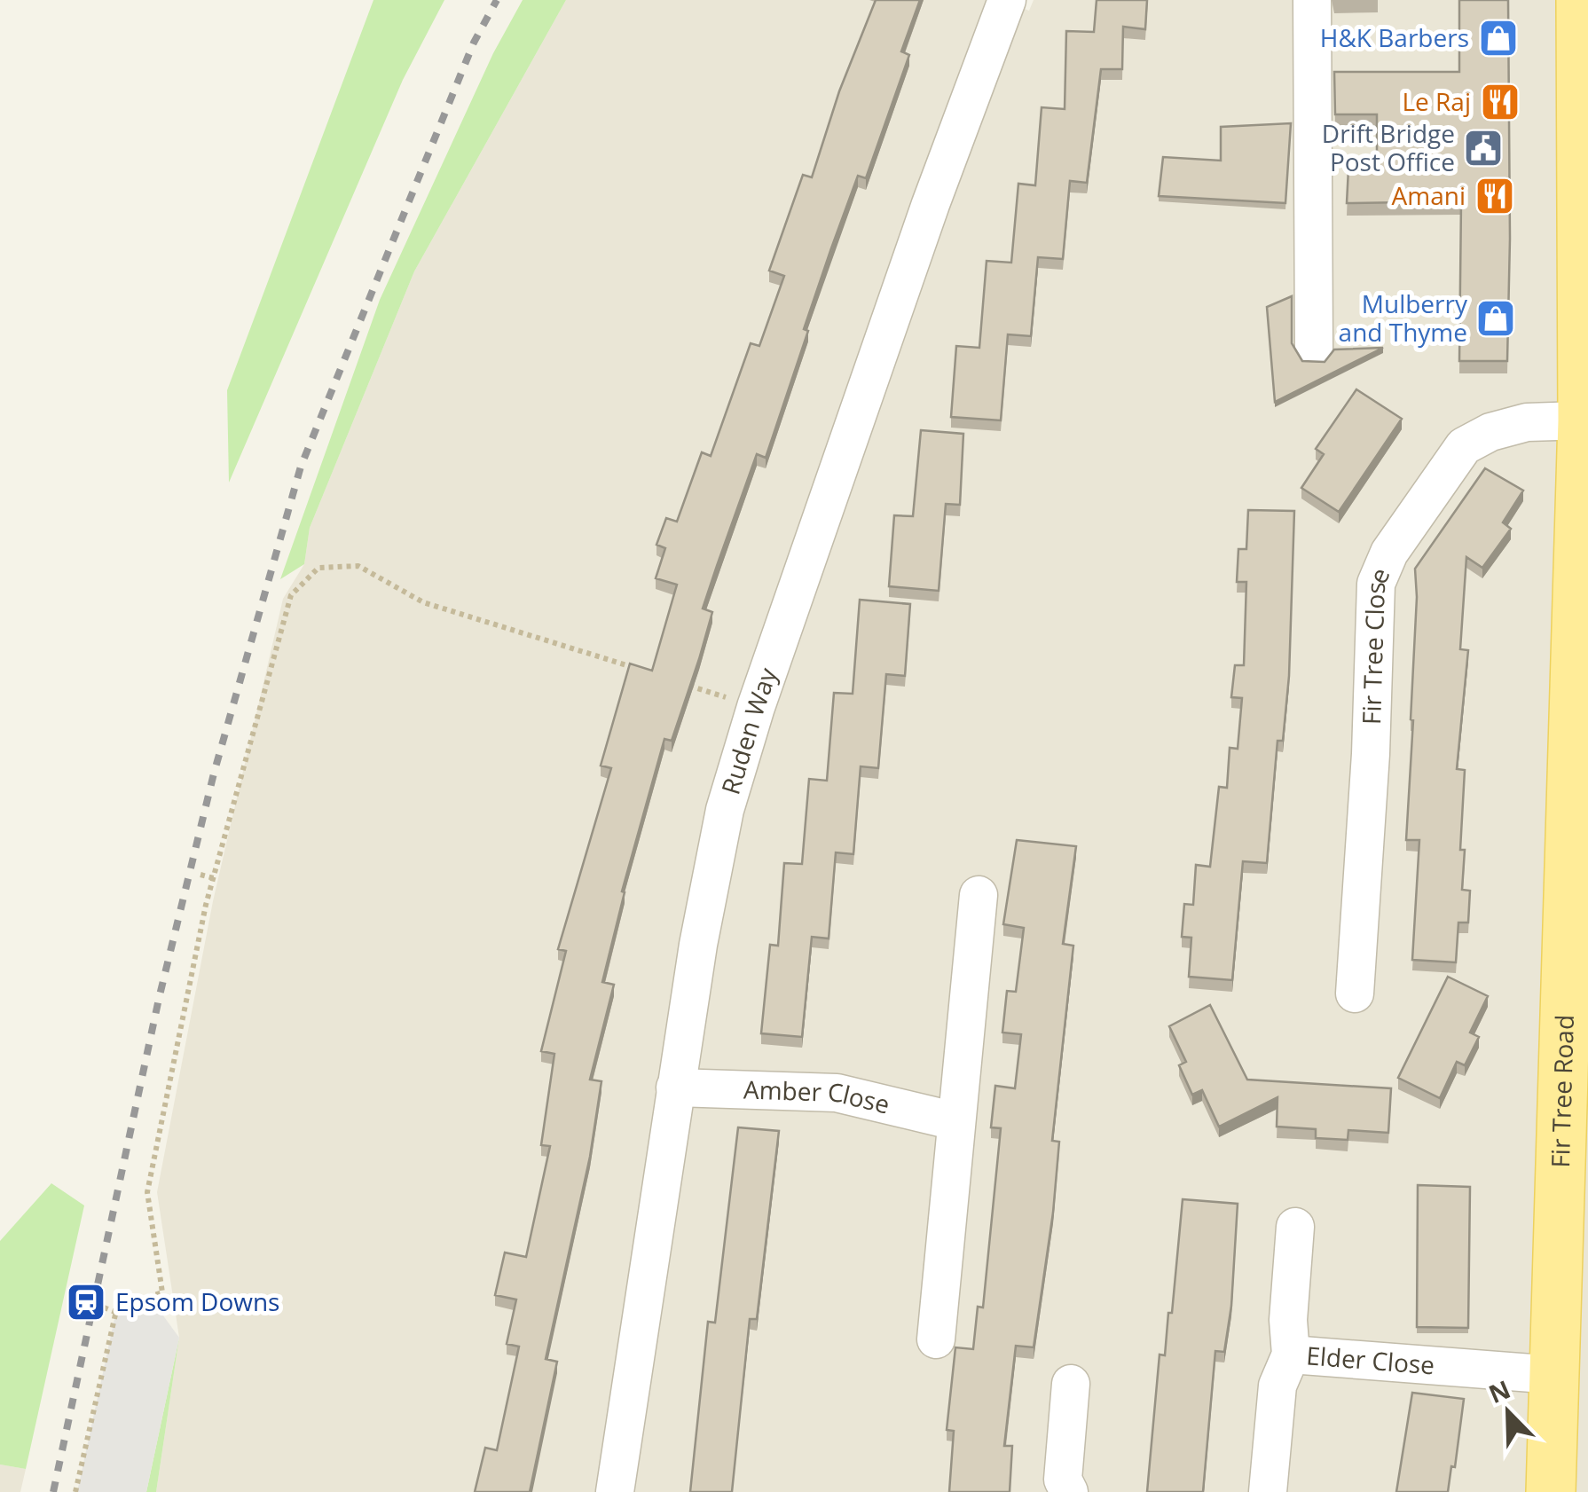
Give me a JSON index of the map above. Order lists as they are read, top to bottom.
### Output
{
  "streets": {
    "main road": ["Fir Tree Road"],
    "street": [
      "Fir Tree Close",
      "Ruden Way",
      "Amber Close",
      "Elder Close"
    ]
  },
  "crossings": [
    ["Fir Tree Close", "Fir Tree Road"],
    ["Ruden Way", "Amber Close"],
    ["Fir Tree Road", "Elder Close"]
  ],
  "places": {
    "shop": ["H&K Barbers", "Mulberry and Thyme"],
    "restaurant": ["Le Raj", "Amani"],
    "public building": ["Drift Bridge Post Office"],
    "station": ["Epsom Downs"]
  },
  "north": "top left"
}
